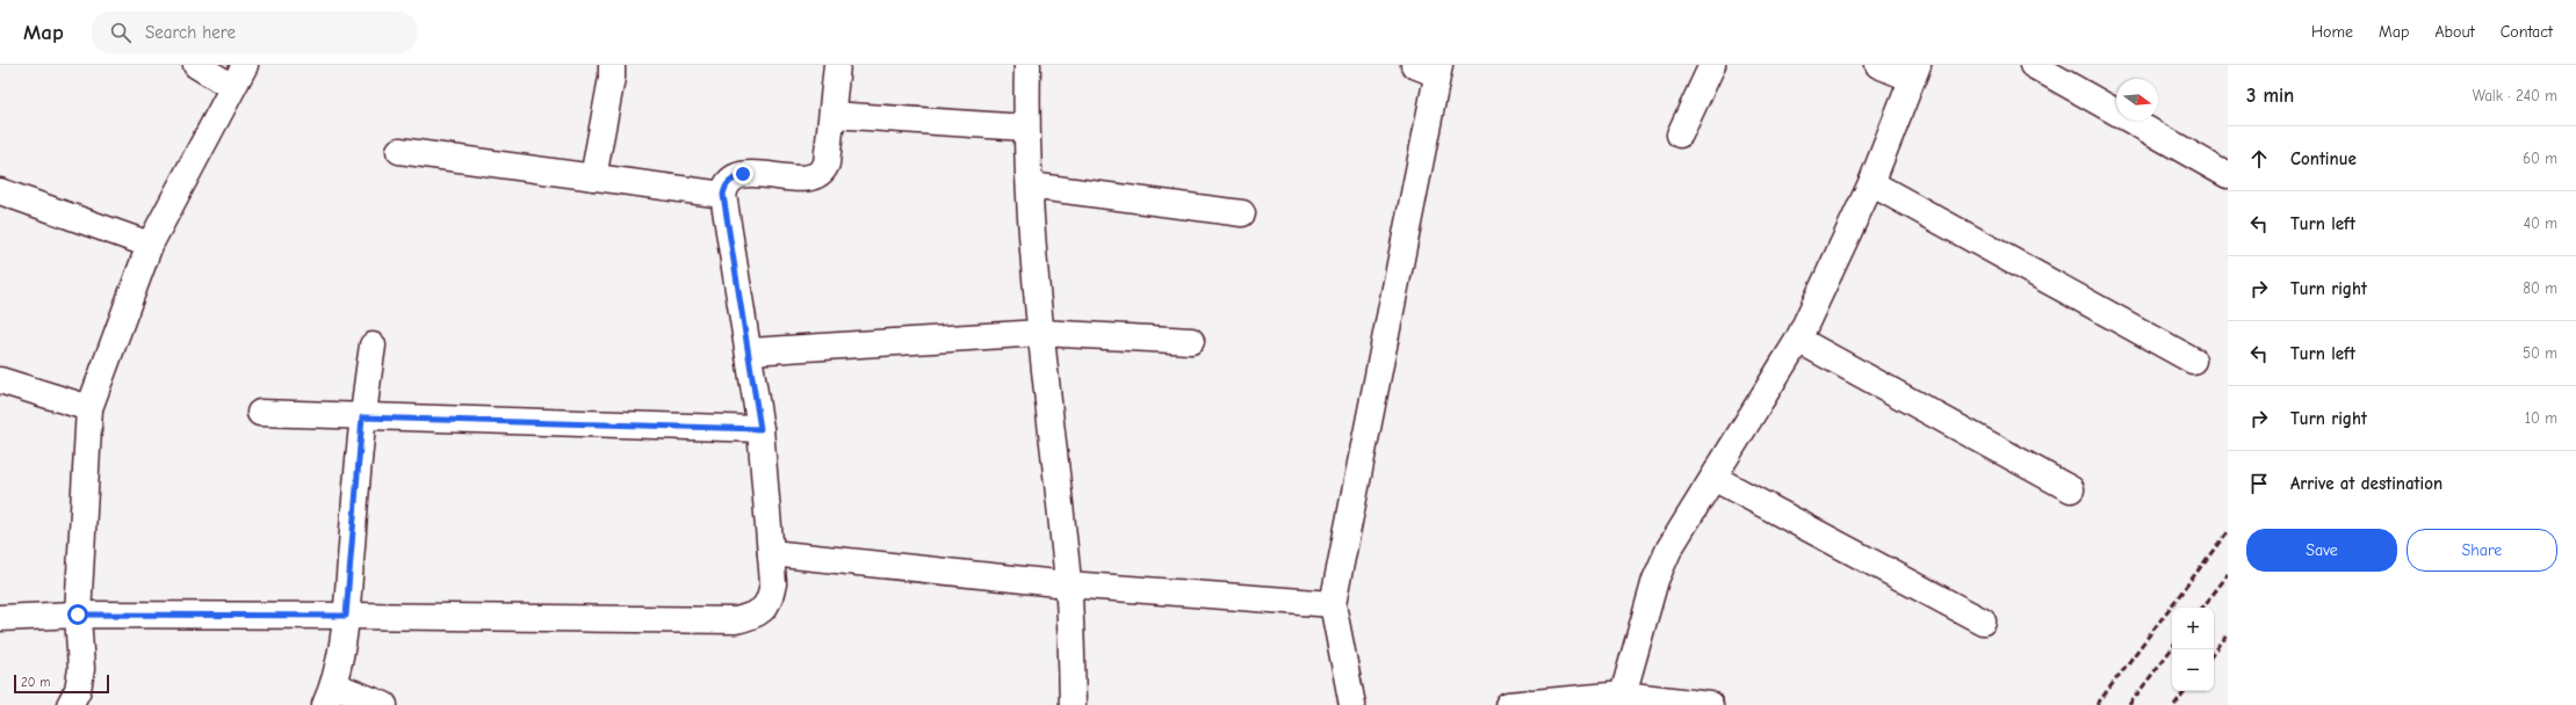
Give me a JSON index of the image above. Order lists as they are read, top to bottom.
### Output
{
  "scale_bar": "20 m",
  "north": "right",
  "page": {
    "header": "Map",
    "search": "Search here",
    "nav": [
      "Home",
      "Map",
      "About",
      "Contact"
    ],
    "heading": ["3 min", "Walk · 240 m"],
    "list": [
      ["Continue", "60 m"],
      ["Turn left", "40 m"],
      ["Turn right", "80 m"],
      ["Turn left", "50 m"],
      ["Turn right", "10 m"],
      "Arrive at destination"
    ],
    "buttons": ["Save", "Share"],
    "map_buttons": ["+", "−"],
    "scale": "20 m"
  }
}
